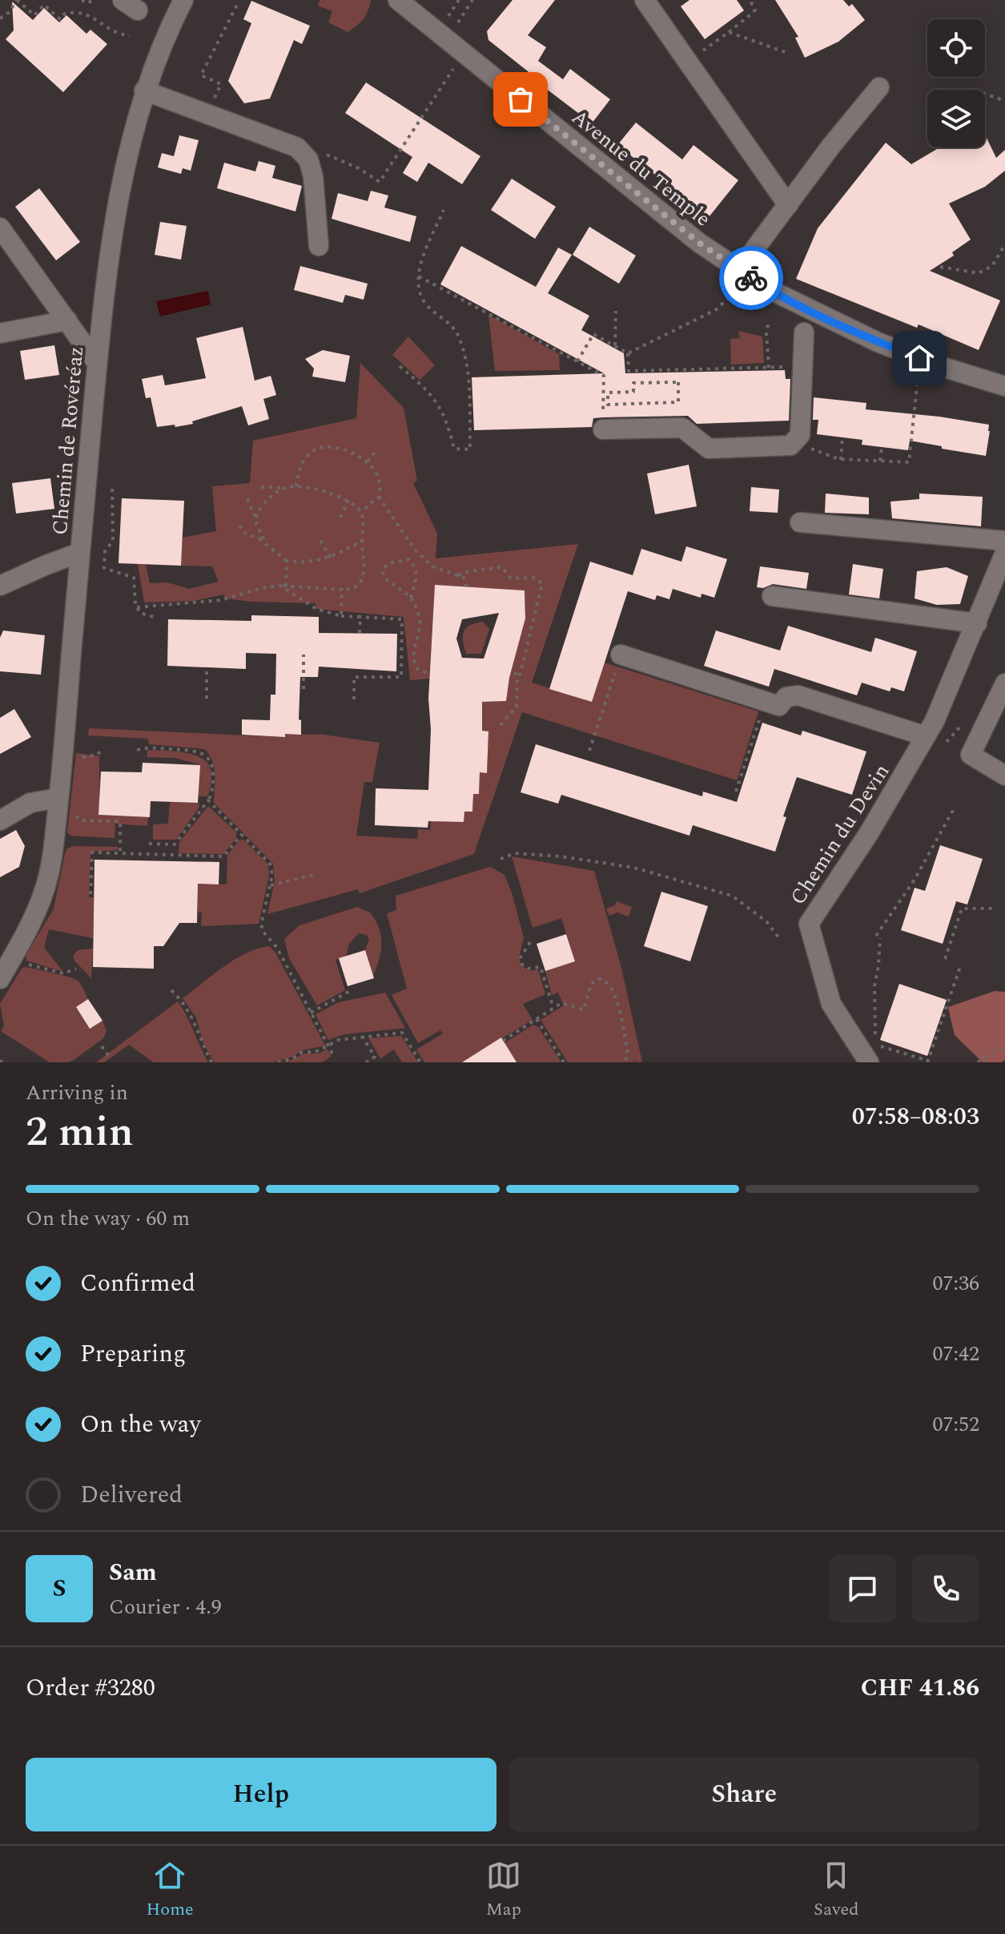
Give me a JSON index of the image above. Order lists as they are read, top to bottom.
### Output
{
  "streets": {
    "street": ["Avenue du Temple", "Chemin de Rovéréaz", "Chemin du Devin"]
  },
  "page": {
    "heading": ["2 min", "Arriving in", "07:58–08:03"],
    "panel": [
      "Sam",
      "Courier · 4.9",
      "Order #3280",
      "CHF 41.86"
    ],
    "bar": "On the way · 60 m",
    "list": [
      ["Confirmed", "07:36"],
      ["Preparing", "07:42"],
      ["On the way", "07:52"],
      "Delivered"
    ],
    "round": "S",
    "buttons": ["Help", "Share"],
    "tabs": ["Home", "Map", "Saved"]
  }
}
